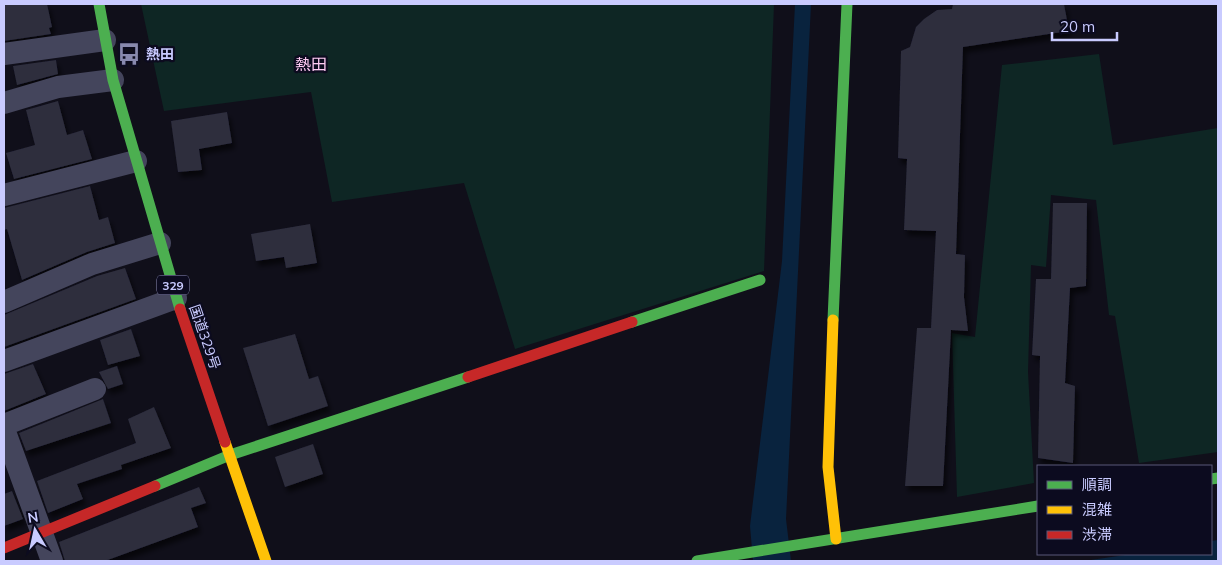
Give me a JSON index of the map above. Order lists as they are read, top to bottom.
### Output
{
  "streets": {
    "main road": ["329", "国道329号"]
  },
  "districts": ["熱田"],
  "places": {
    "bus stop": ["熱田"]
  },
  "legend": ["順調", "混雑", "渋滞"],
  "scale_bar": "20 m",
  "north": "top"
}
